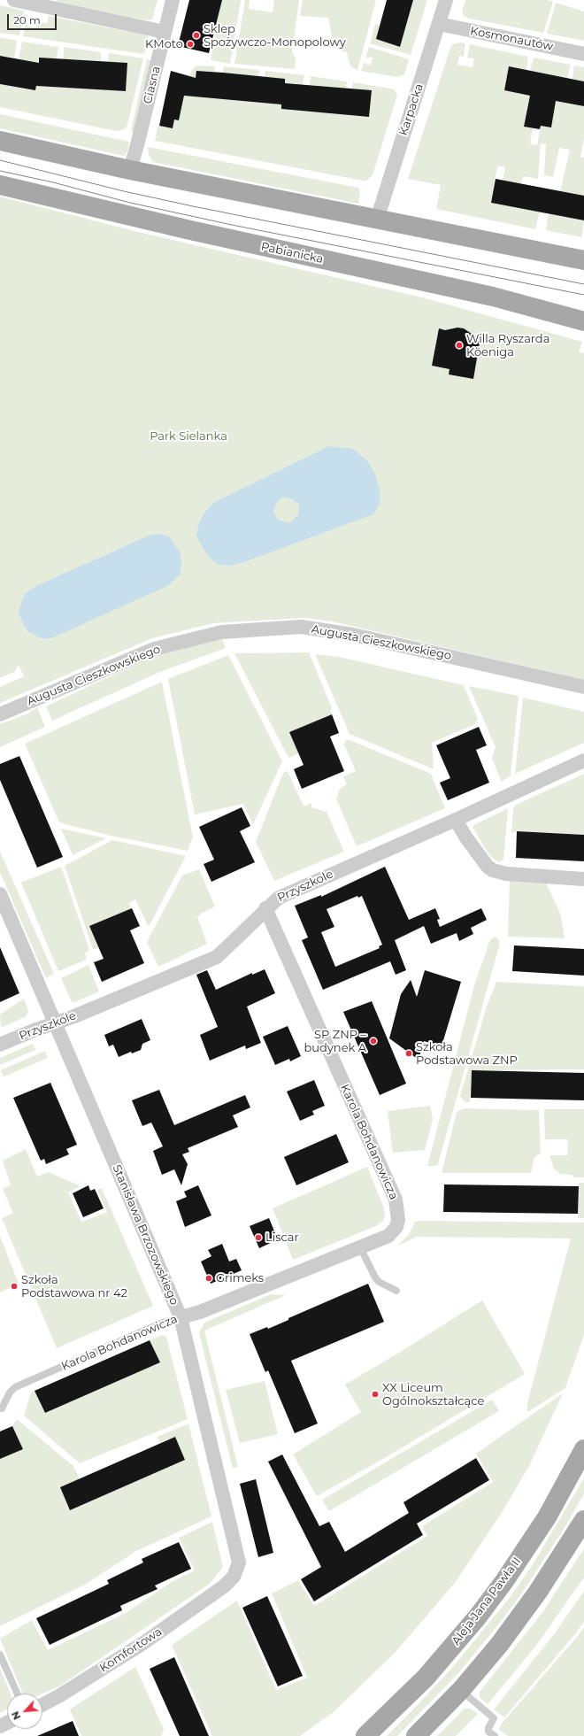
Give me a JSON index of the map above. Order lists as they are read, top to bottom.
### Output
{
  "streets": {
    "main road": ["Pabianicka", "Aleja Jana Pawła II"],
    "street": [
      "Kosmonautów",
      "Ciasna",
      "Karpacka",
      "Augusta Cieszkowskiego",
      "Przyszkole",
      "Karola Bohdanowicza",
      "Stanisława Brzozowskiego",
      "Komfortowa"
    ]
  },
  "crossings": [
    ["Kosmonautów", "Karpacka"],
    ["Przyszkole", "Karola Bohdanowicza"],
    ["Przyszkole", "Stanisława Brzozowskiego"],
    ["Karola Bohdanowicza", "Stanisława Brzozowskiego"],
    ["Stanisława Brzozowskiego", "Komfortowa"]
  ],
  "parks": ["Park Sielanka"],
  "places": [
    "Sklep Spożywczo-Monopolowy",
    "KMoto",
    "Willa Ryszarda Köeniga",
    "SP ZNP – budynek A",
    "Szkoła Podstawowa ZNP",
    "Liscar",
    "Grimeks",
    "Szkoła Podstawowa nr 42",
    "XX Liceum Ogólnokształcące"
  ],
  "scale_bar": "20 m",
  "north": "bottom left"
}
